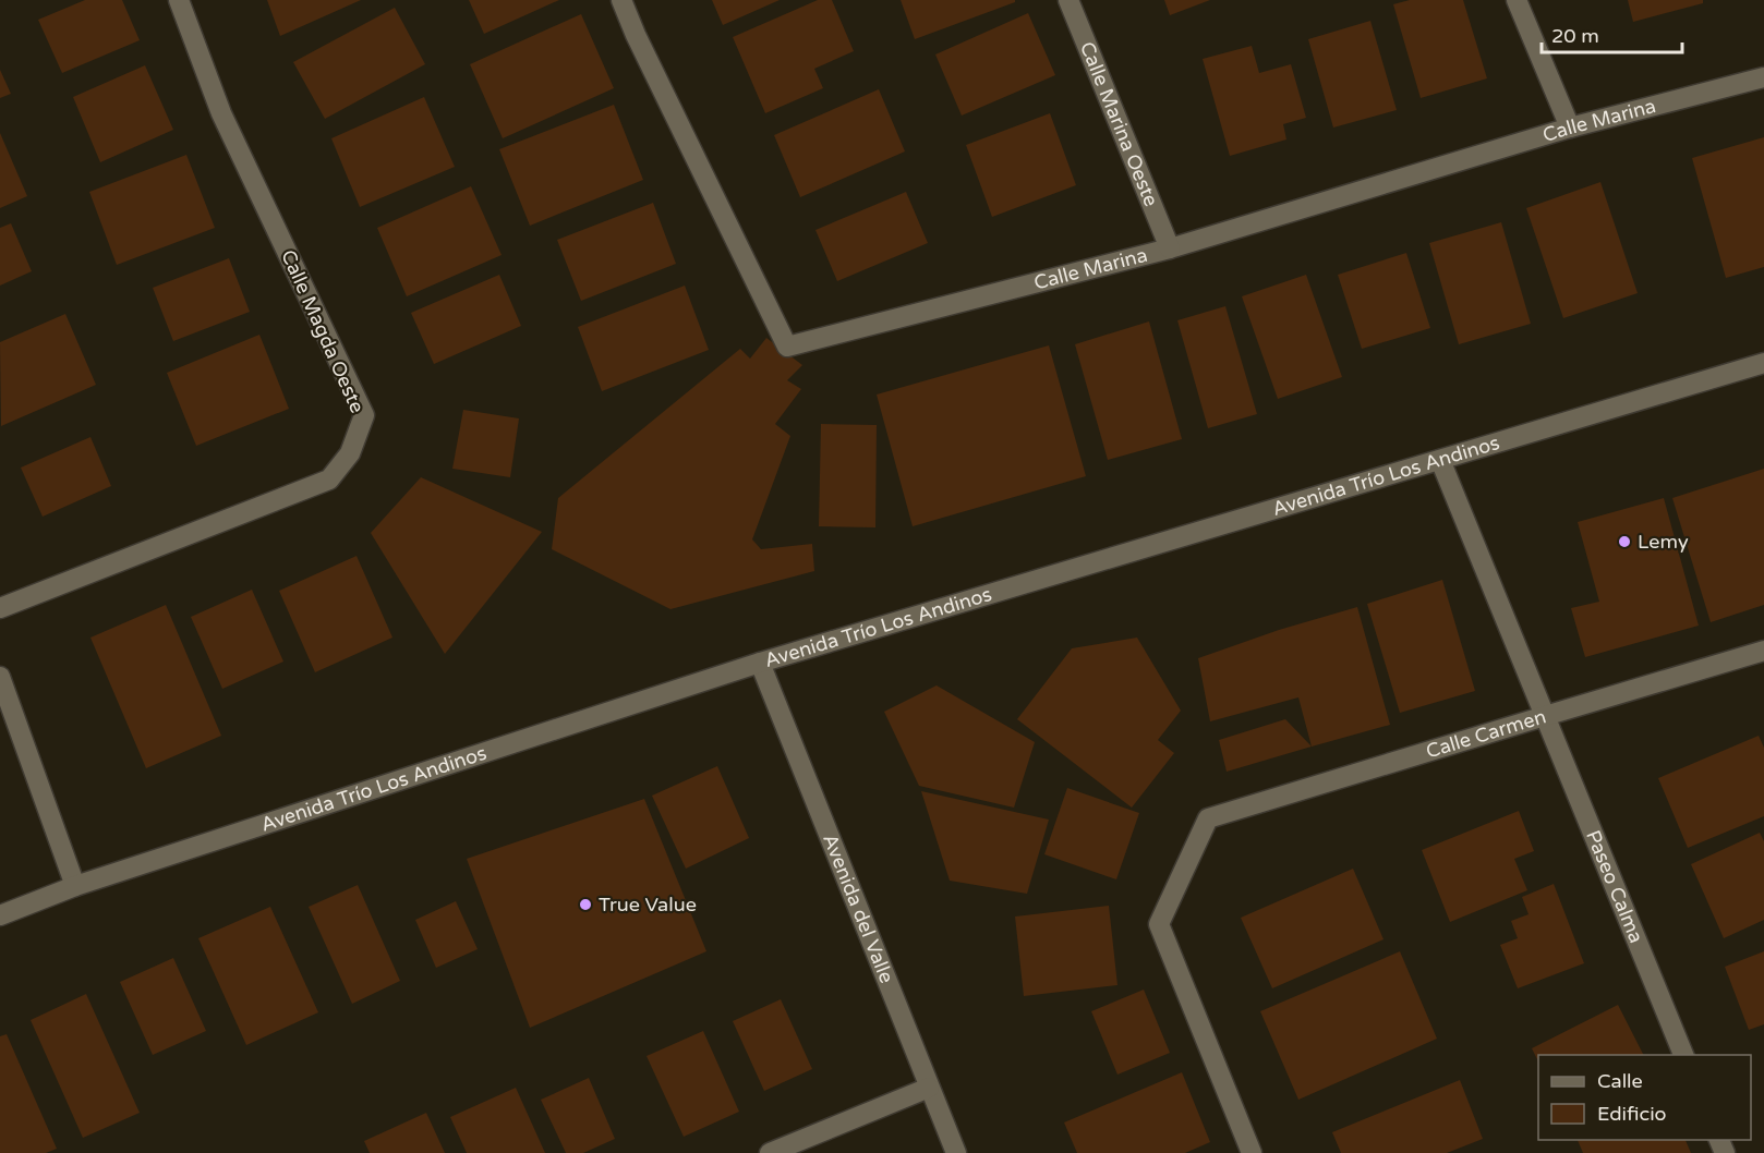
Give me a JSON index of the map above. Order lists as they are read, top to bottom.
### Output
{
  "streets": {
    "street": [
      "Calle Marina",
      "Calle Marina Oeste",
      "Calle Magda Oeste",
      "Avenida Trío Los Andinos",
      "Calle Carmen",
      "Paseo Calma",
      "Avenida del Valle"
    ]
  },
  "crossings": [
    ["Calle Marina", "Calle Marina Oeste"],
    ["Avenida Trío Los Andinos", "Paseo Calma"],
    ["Avenida Trío Los Andinos", "Avenida del Valle"],
    ["Calle Carmen", "Paseo Calma"]
  ],
  "places": ["Lemy", "True Value"],
  "legend": ["Calle", "Edificio"],
  "scale_bar": "20 m"
}
